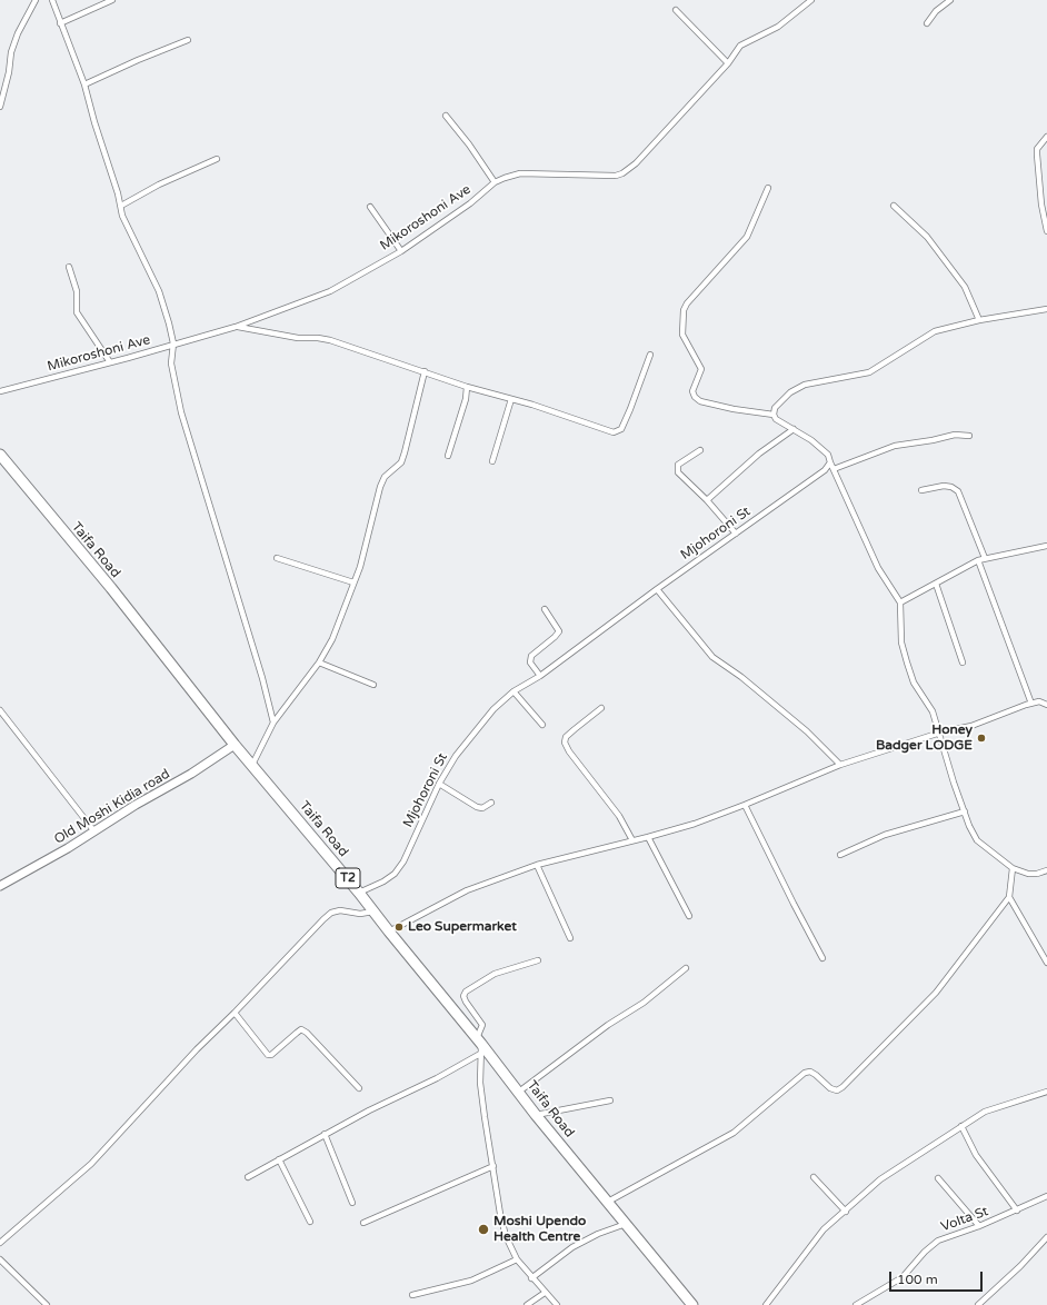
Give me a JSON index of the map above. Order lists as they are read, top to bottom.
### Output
{
  "streets": {
    "highway": ["Taifa Road", "T2"],
    "street": [
      "Mikoroshoni Ave",
      "Mjohoroni St",
      "Old Moshi Kidia road",
      "Volta St"
    ]
  },
  "crossings": [
    ["Mjohoroni St", "Taifa Road"],
    ["Taifa Road", "Old Moshi Kidia road"]
  ],
  "places": ["Honey Badger LODGE", "Leo Supermarket", "Moshi Upendo Health Centre"],
  "scale_bar": "100 m"
}
